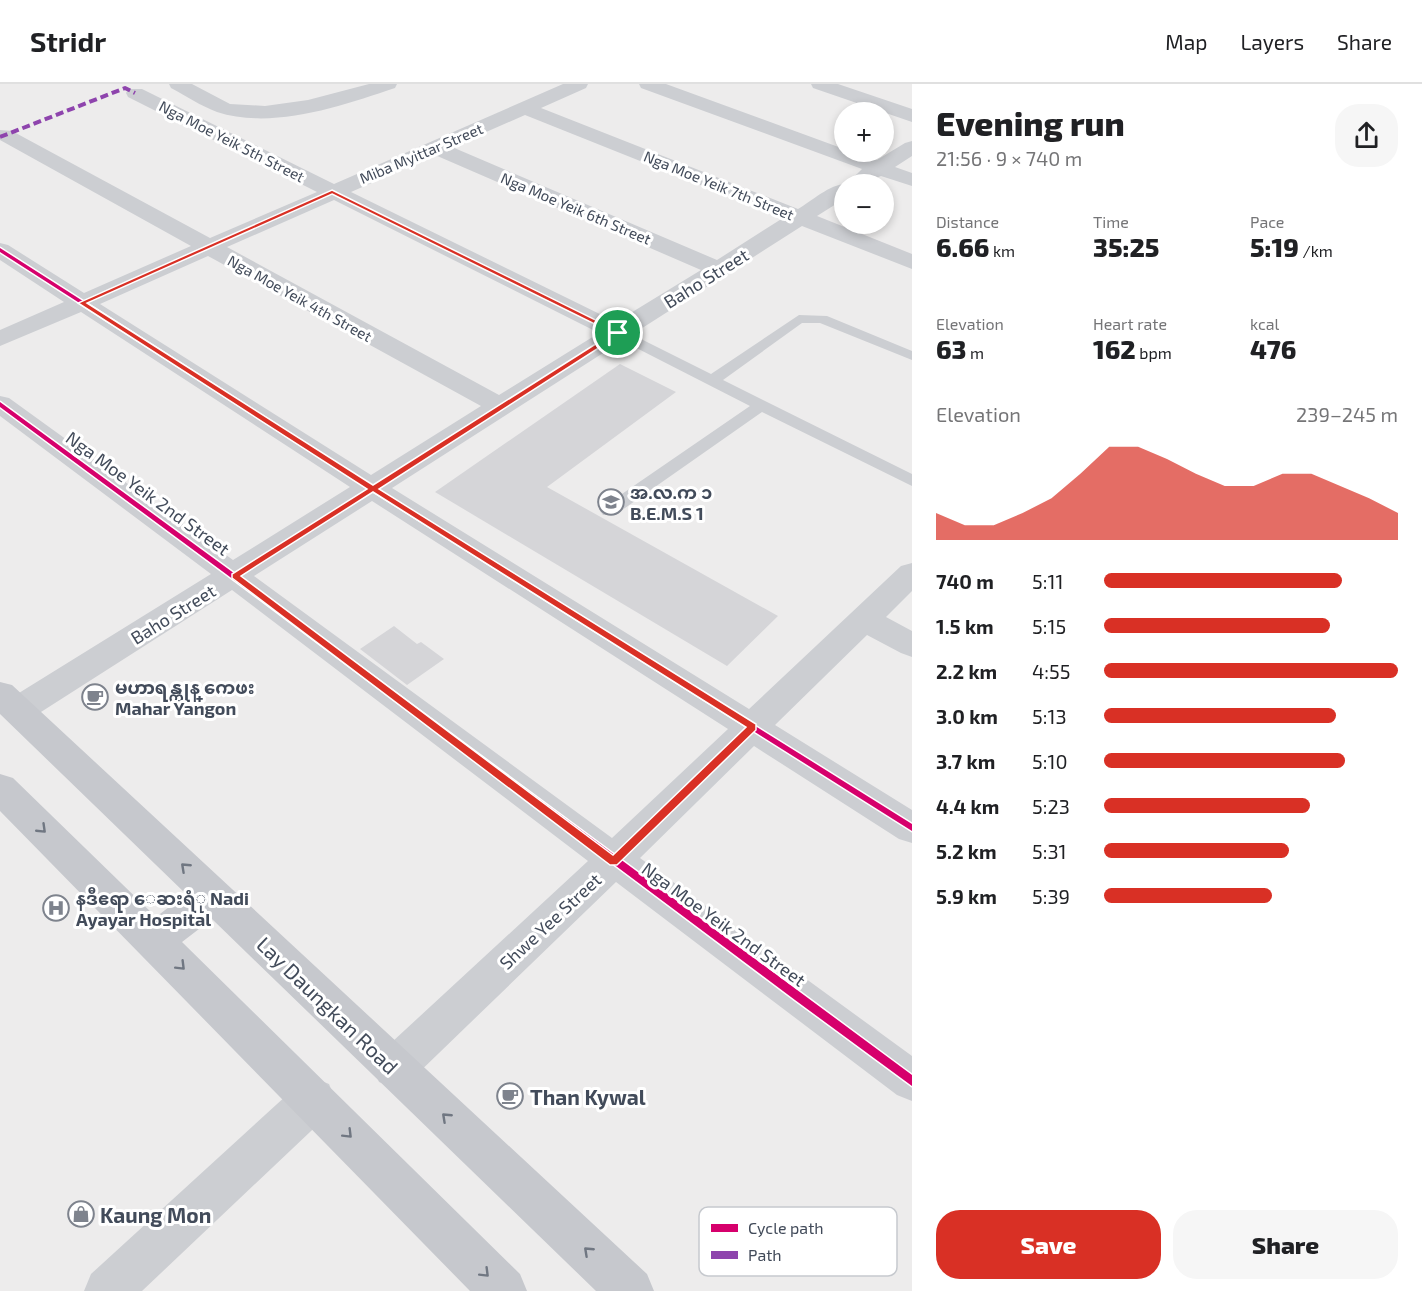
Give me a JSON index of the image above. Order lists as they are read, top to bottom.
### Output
{
  "streets": {
    "main road": ["Lay Daungkan Road"],
    "street": [
      "Nga Moe Yeik 5th Street",
      "Miba Myittar Street",
      "Nga Moe Yeik 7th Street",
      "Nga Moe Yeik 6th Street",
      "Baho Street",
      "Nga Moe Yeik 4th Street",
      "Nga Moe Yeik 2nd Street",
      "Shwe Yee Street"
    ]
  },
  "crossings": [
    ["Nga Moe Yeik 5th Street", "Miba Myittar Street"],
    ["Nga Moe Yeik 5th Street", "Baho Street"],
    ["Miba Myittar Street", "Nga Moe Yeik 7th Street"],
    ["Miba Myittar Street", "Nga Moe Yeik 6th Street"],
    ["Miba Myittar Street", "Nga Moe Yeik 4th Street"],
    ["Nga Moe Yeik 7th Street", "Baho Street"],
    ["Nga Moe Yeik 6th Street", "Baho Street"],
    ["Baho Street", "Nga Moe Yeik 4th Street"],
    ["Baho Street", "Nga Moe Yeik 2nd Street"],
    ["Baho Street", "Lay Daungkan Road"],
    ["Nga Moe Yeik 2nd Street", "Shwe Yee Street"],
    ["Shwe Yee Street", "Lay Daungkan Road"]
  ],
  "places": {
    "school or university": ["အ.လ.က ၁ B.E.M.S 1"],
    "cafe": ["မဟာရန္ကုန္ ကေဖး Mahar Yangon", "Than Kywal"],
    "hospital": ["နဒီဧရာ ေဆးရံု Nadi Ayayar Hospital"],
    "shop": ["Kaung Mon"]
  },
  "legend": ["Cycle path", "Path"],
  "page": {
    "header": "Stridr",
    "nav": ["Map", "Layers", "Share"],
    "heading": ["Evening run", "21:56 · 9 × 740 m"],
    "map_buttons": ["+", "−"],
    "stats": [
      ["Distance", "6.66 km"],
      ["Time", "35:25"],
      ["Pace", "5:19 /km"],
      ["Elevation", "63 m"],
      ["Heart rate", "162 bpm"],
      ["kcal", "476"]
    ],
    "chart": ["Elevation", "239–245 m"],
    "list": [
      {
        "name": "740 m",
        "note": "5:11"
      },
      {
        "name": "1.5 km",
        "note": "5:15"
      },
      {
        "name": "2.2 km",
        "note": "4:55"
      },
      {
        "name": "3.0 km",
        "note": "5:13"
      },
      {
        "name": "3.7 km",
        "note": "5:10"
      },
      {
        "name": "4.4 km",
        "note": "5:23"
      },
      {
        "name": "5.2 km",
        "note": "5:31"
      },
      {
        "name": "5.9 km",
        "note": "5:39"
      }
    ],
    "buttons": ["Save", "Share"]
  }
}
